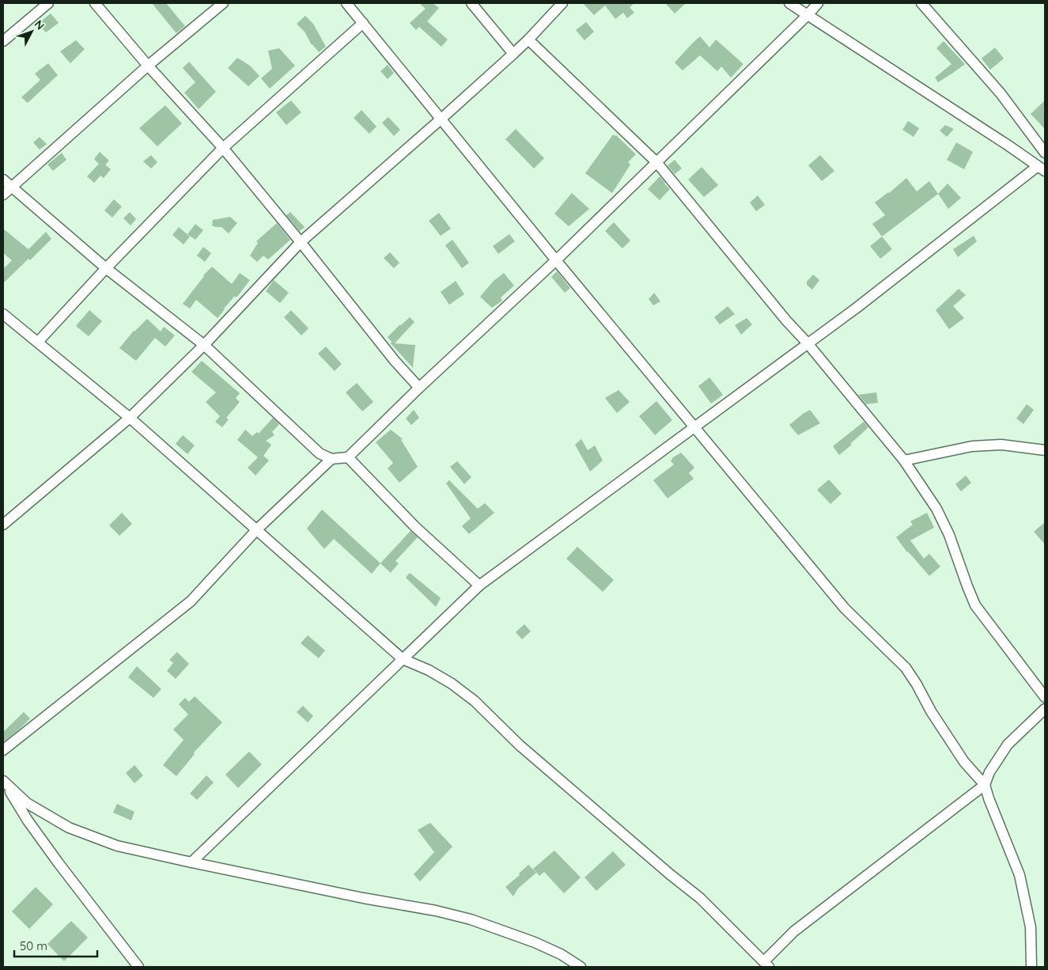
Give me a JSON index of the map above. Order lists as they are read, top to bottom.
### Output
{
  "scale_bar": "50 m",
  "north": "top right"
}
